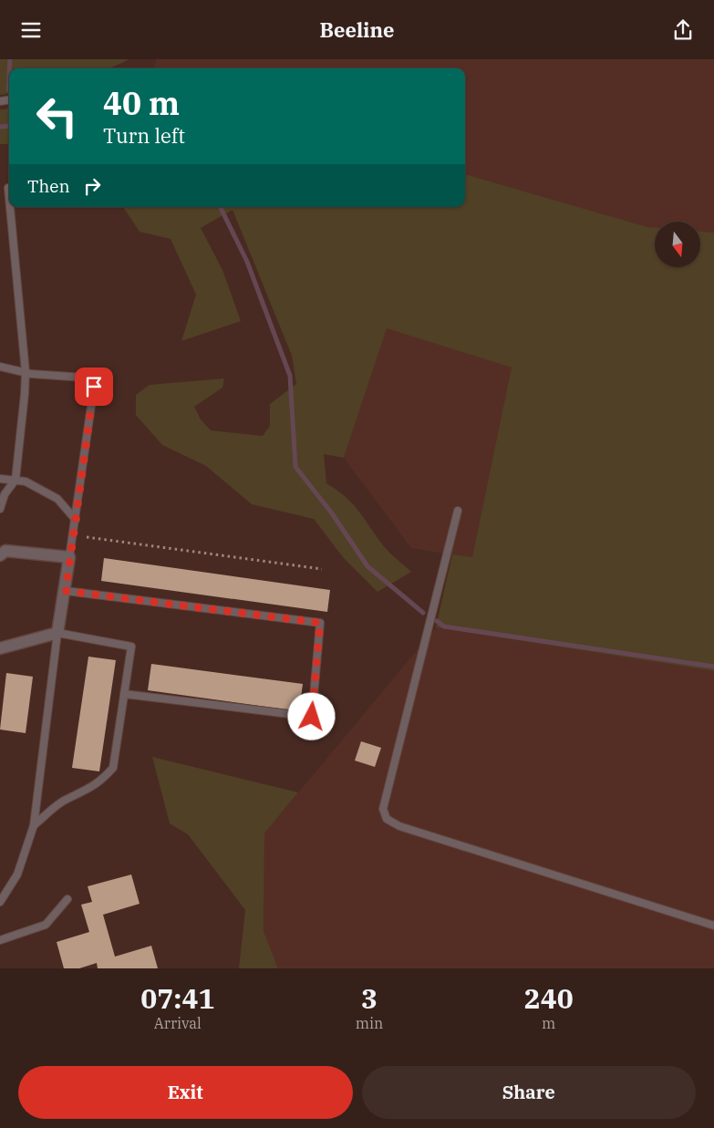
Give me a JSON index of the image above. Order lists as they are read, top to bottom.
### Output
{
  "north": "bottom",
  "page": {
    "header": "Beeline",
    "turn": ["40 m", "Turn left"],
    "then": "Then",
    "eta": [
      "07:41",
      "Arrival",
      "3",
      "min",
      "240",
      "m"
    ],
    "buttons": ["Exit", "Share"]
  }
}
